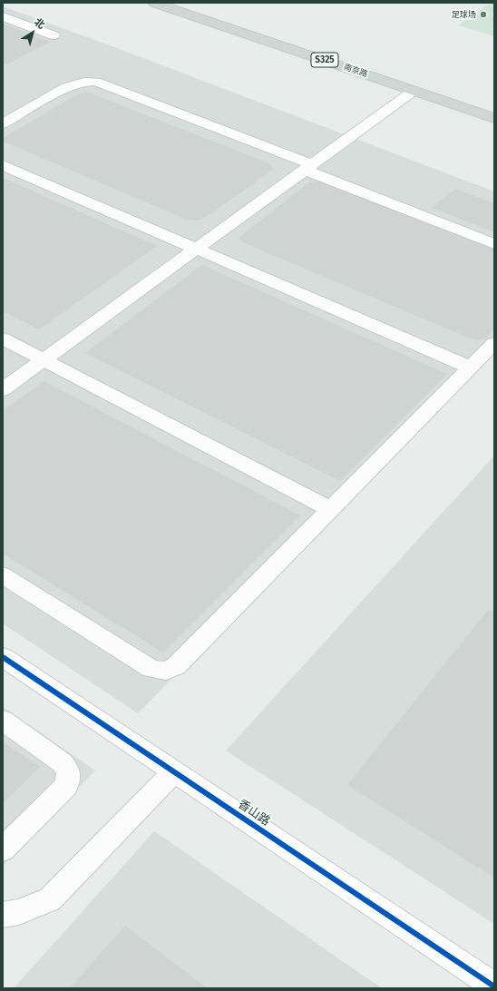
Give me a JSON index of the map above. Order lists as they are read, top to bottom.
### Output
{
  "streets": {
    "main road": ["S325", "南京路"],
    "street": ["香山路"]
  },
  "places": ["足球场"],
  "north": "top right"
}
